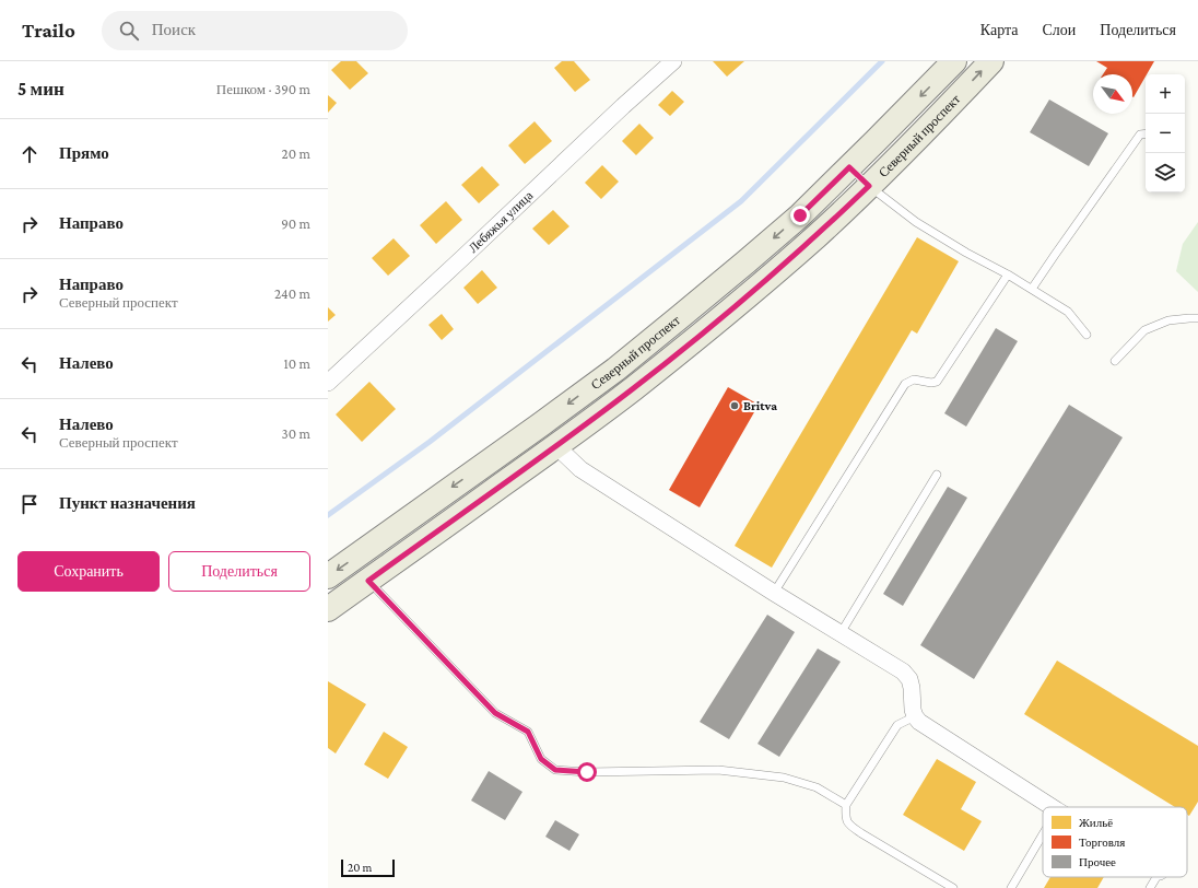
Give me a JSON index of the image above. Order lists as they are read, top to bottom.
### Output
{
  "streets": {
    "main road": ["Северный проспект"],
    "street": ["Лебяжья улица"]
  },
  "places": ["Britva"],
  "legend": ["Жильё", "Торговля", "Прочее"],
  "scale_bar": "20 m",
  "north": "bottom right",
  "page": {
    "header": "Trailo",
    "search": "Поиск",
    "nav": ["Карта", "Слои", "Поделиться"],
    "heading": ["5 мин", "Пешком · 390 m"],
    "map_buttons": ["+", "−"],
    "list": [
      ["Прямо", "20 m"],
      ["Направо", "90 m"],
      ["Направо", "Северный проспект", "240 m"],
      ["Налево", "10 m"],
      ["Налево", "Северный проспект", "30 m"],
      "Пункт назначения"
    ],
    "buttons": ["Сохранить", "Поделиться"],
    "scale": "20 m"
  }
}
